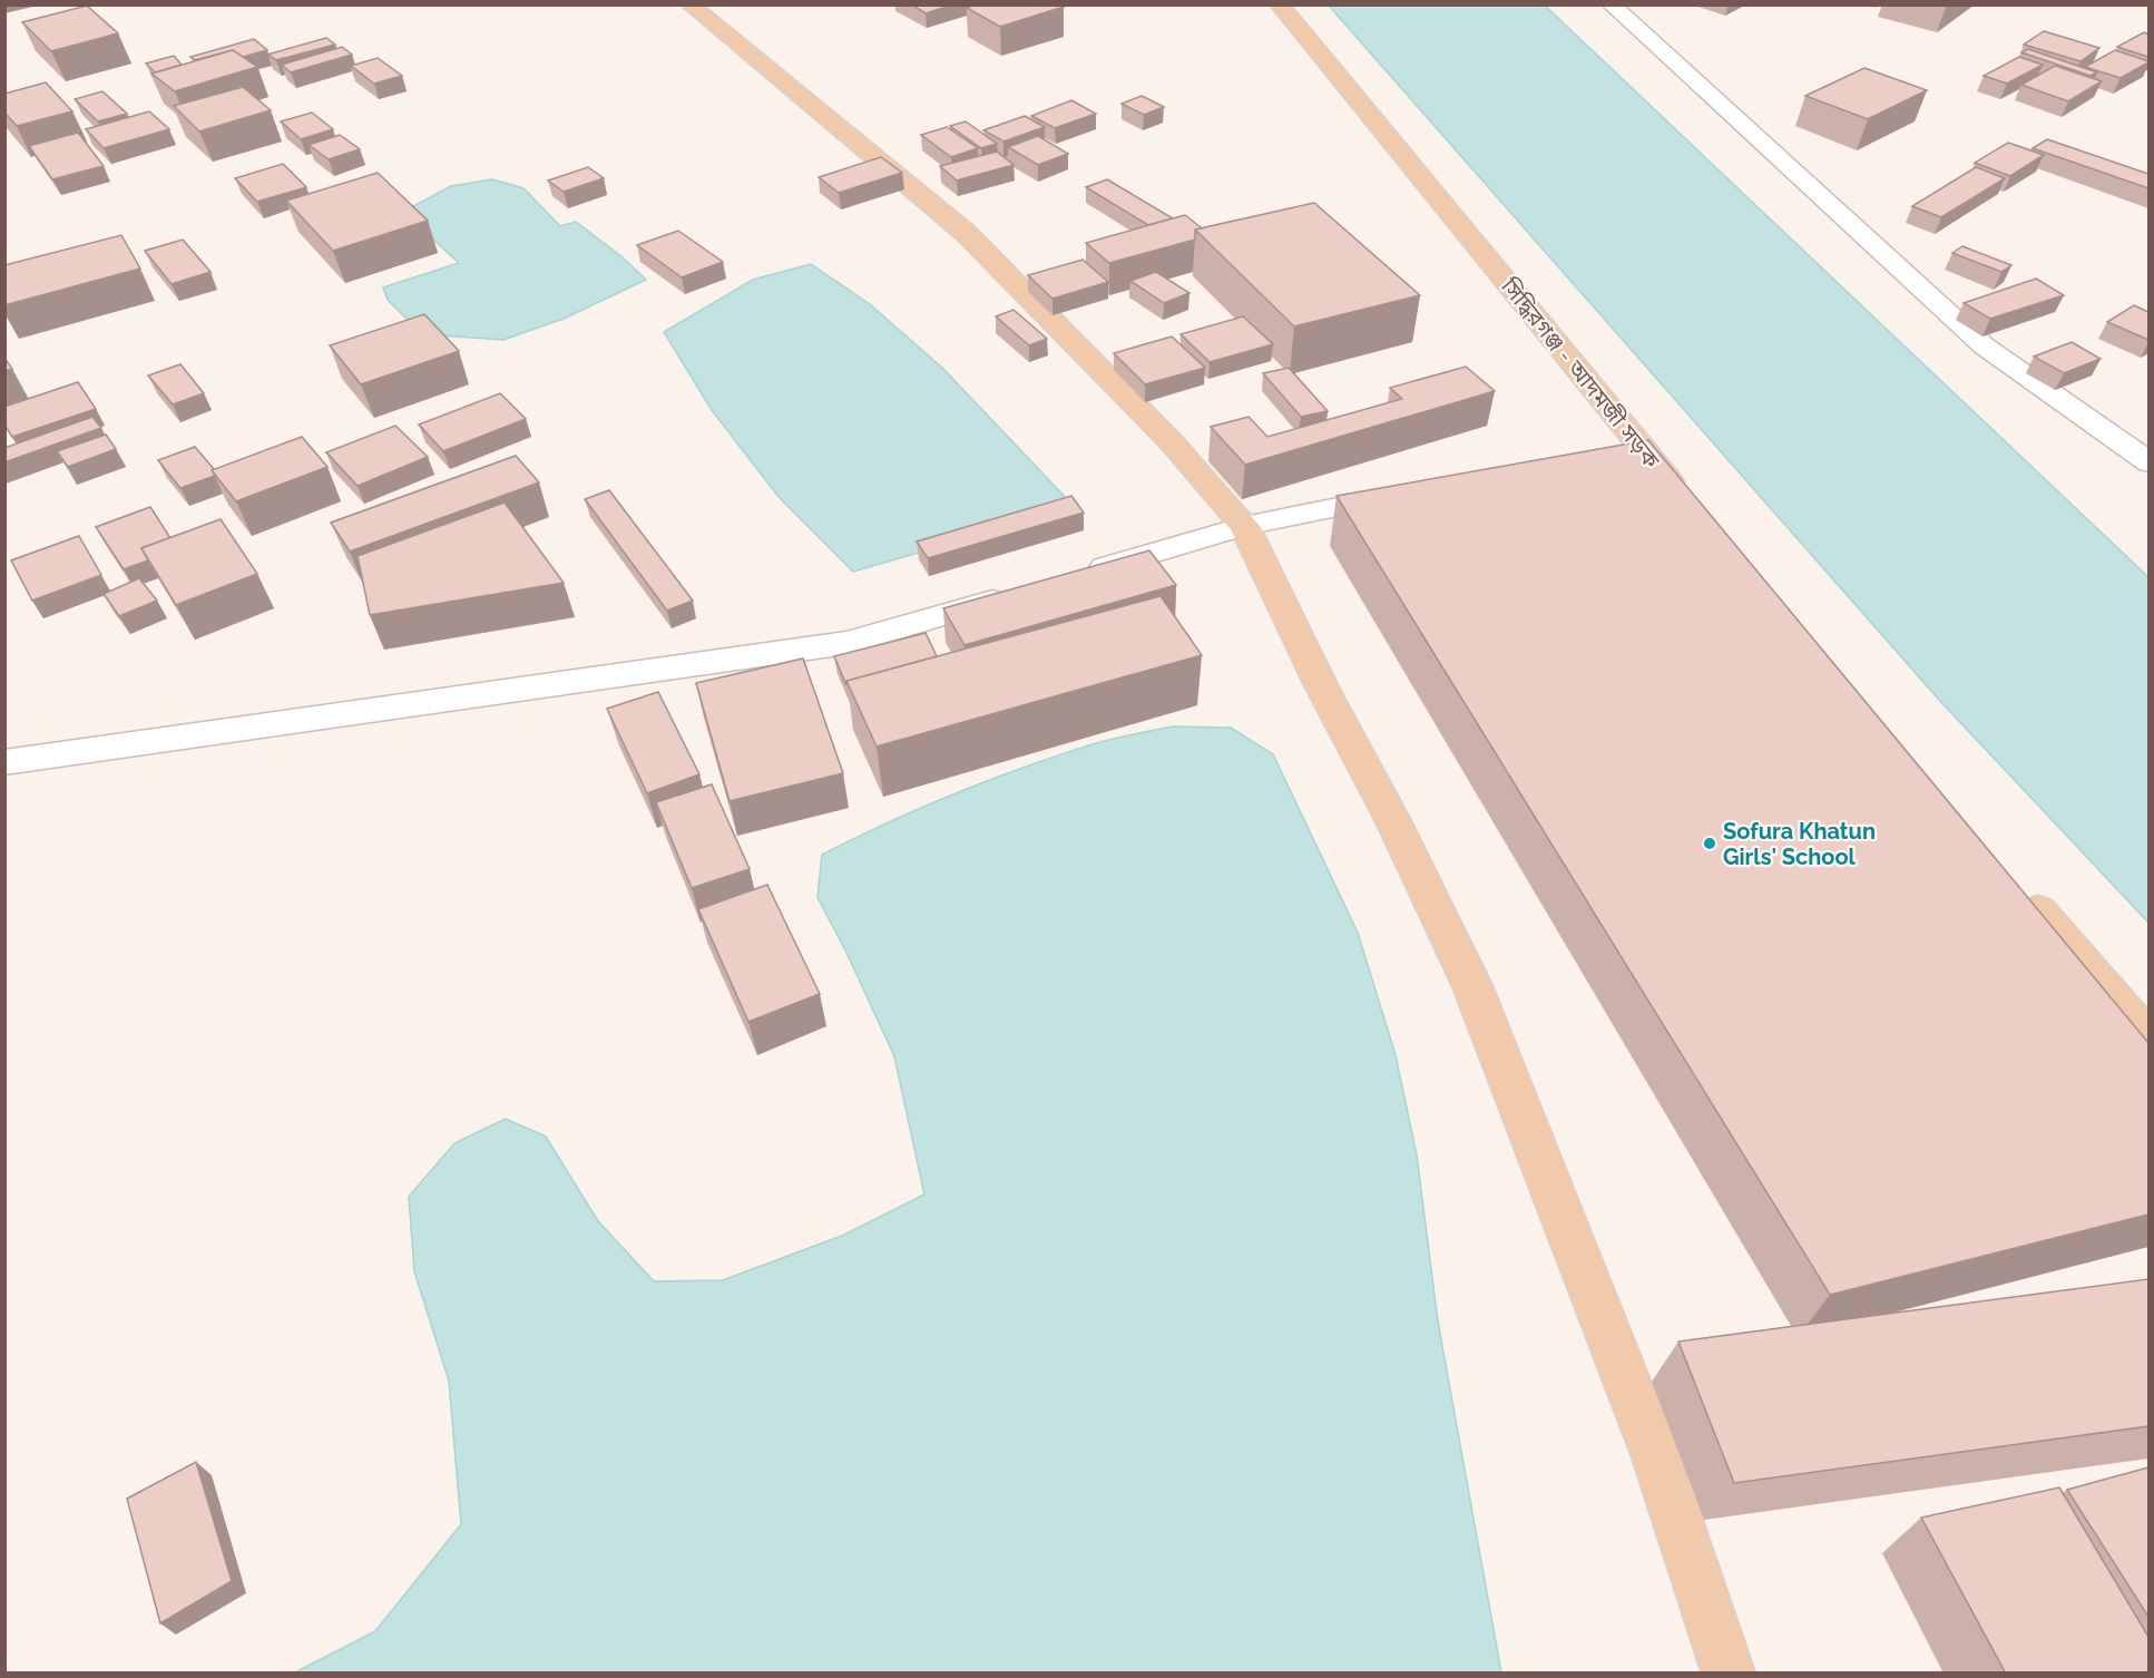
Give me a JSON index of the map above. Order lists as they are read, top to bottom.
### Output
{
  "streets": {
    "main road": ["সিদ্ধিরগঞ্জ - আদমজী সড়ক"]
  },
  "places": ["Sofura Khatun Girls' School"]
}
